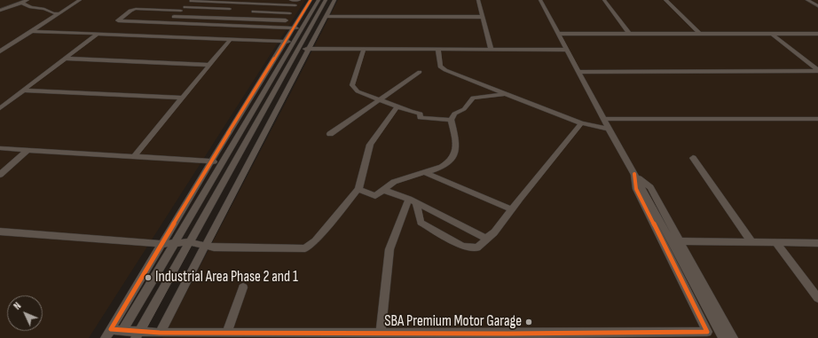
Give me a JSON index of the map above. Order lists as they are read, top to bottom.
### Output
{
  "places": ["Industrial Area Phase 2 and 1", "SBA Premium Motor Garage"],
  "north": "top left"
}
